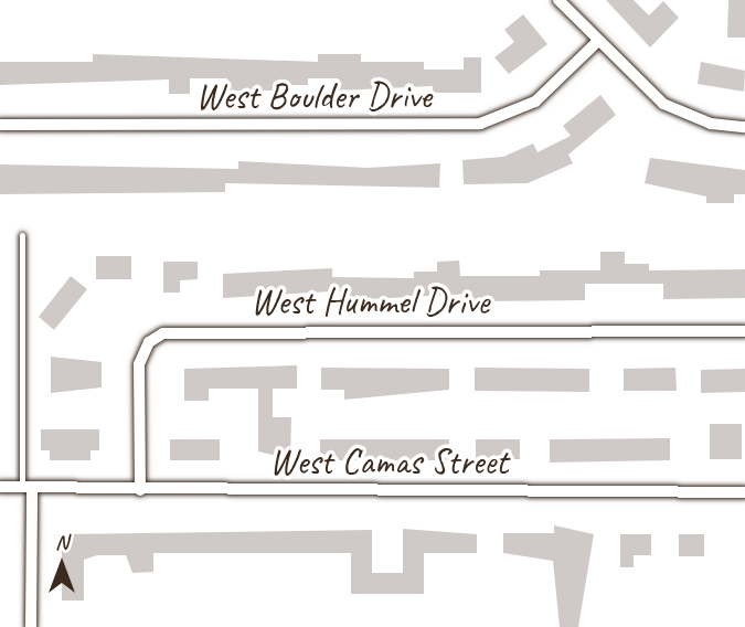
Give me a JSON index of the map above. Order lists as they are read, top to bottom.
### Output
{
  "streets": {
    "street": ["West Boulder Drive", "West Hummel Drive", "West Camas Street"]
  },
  "crossings": [
    ["West Hummel Drive", "West Camas Street"]
  ],
  "north": "top"
}
